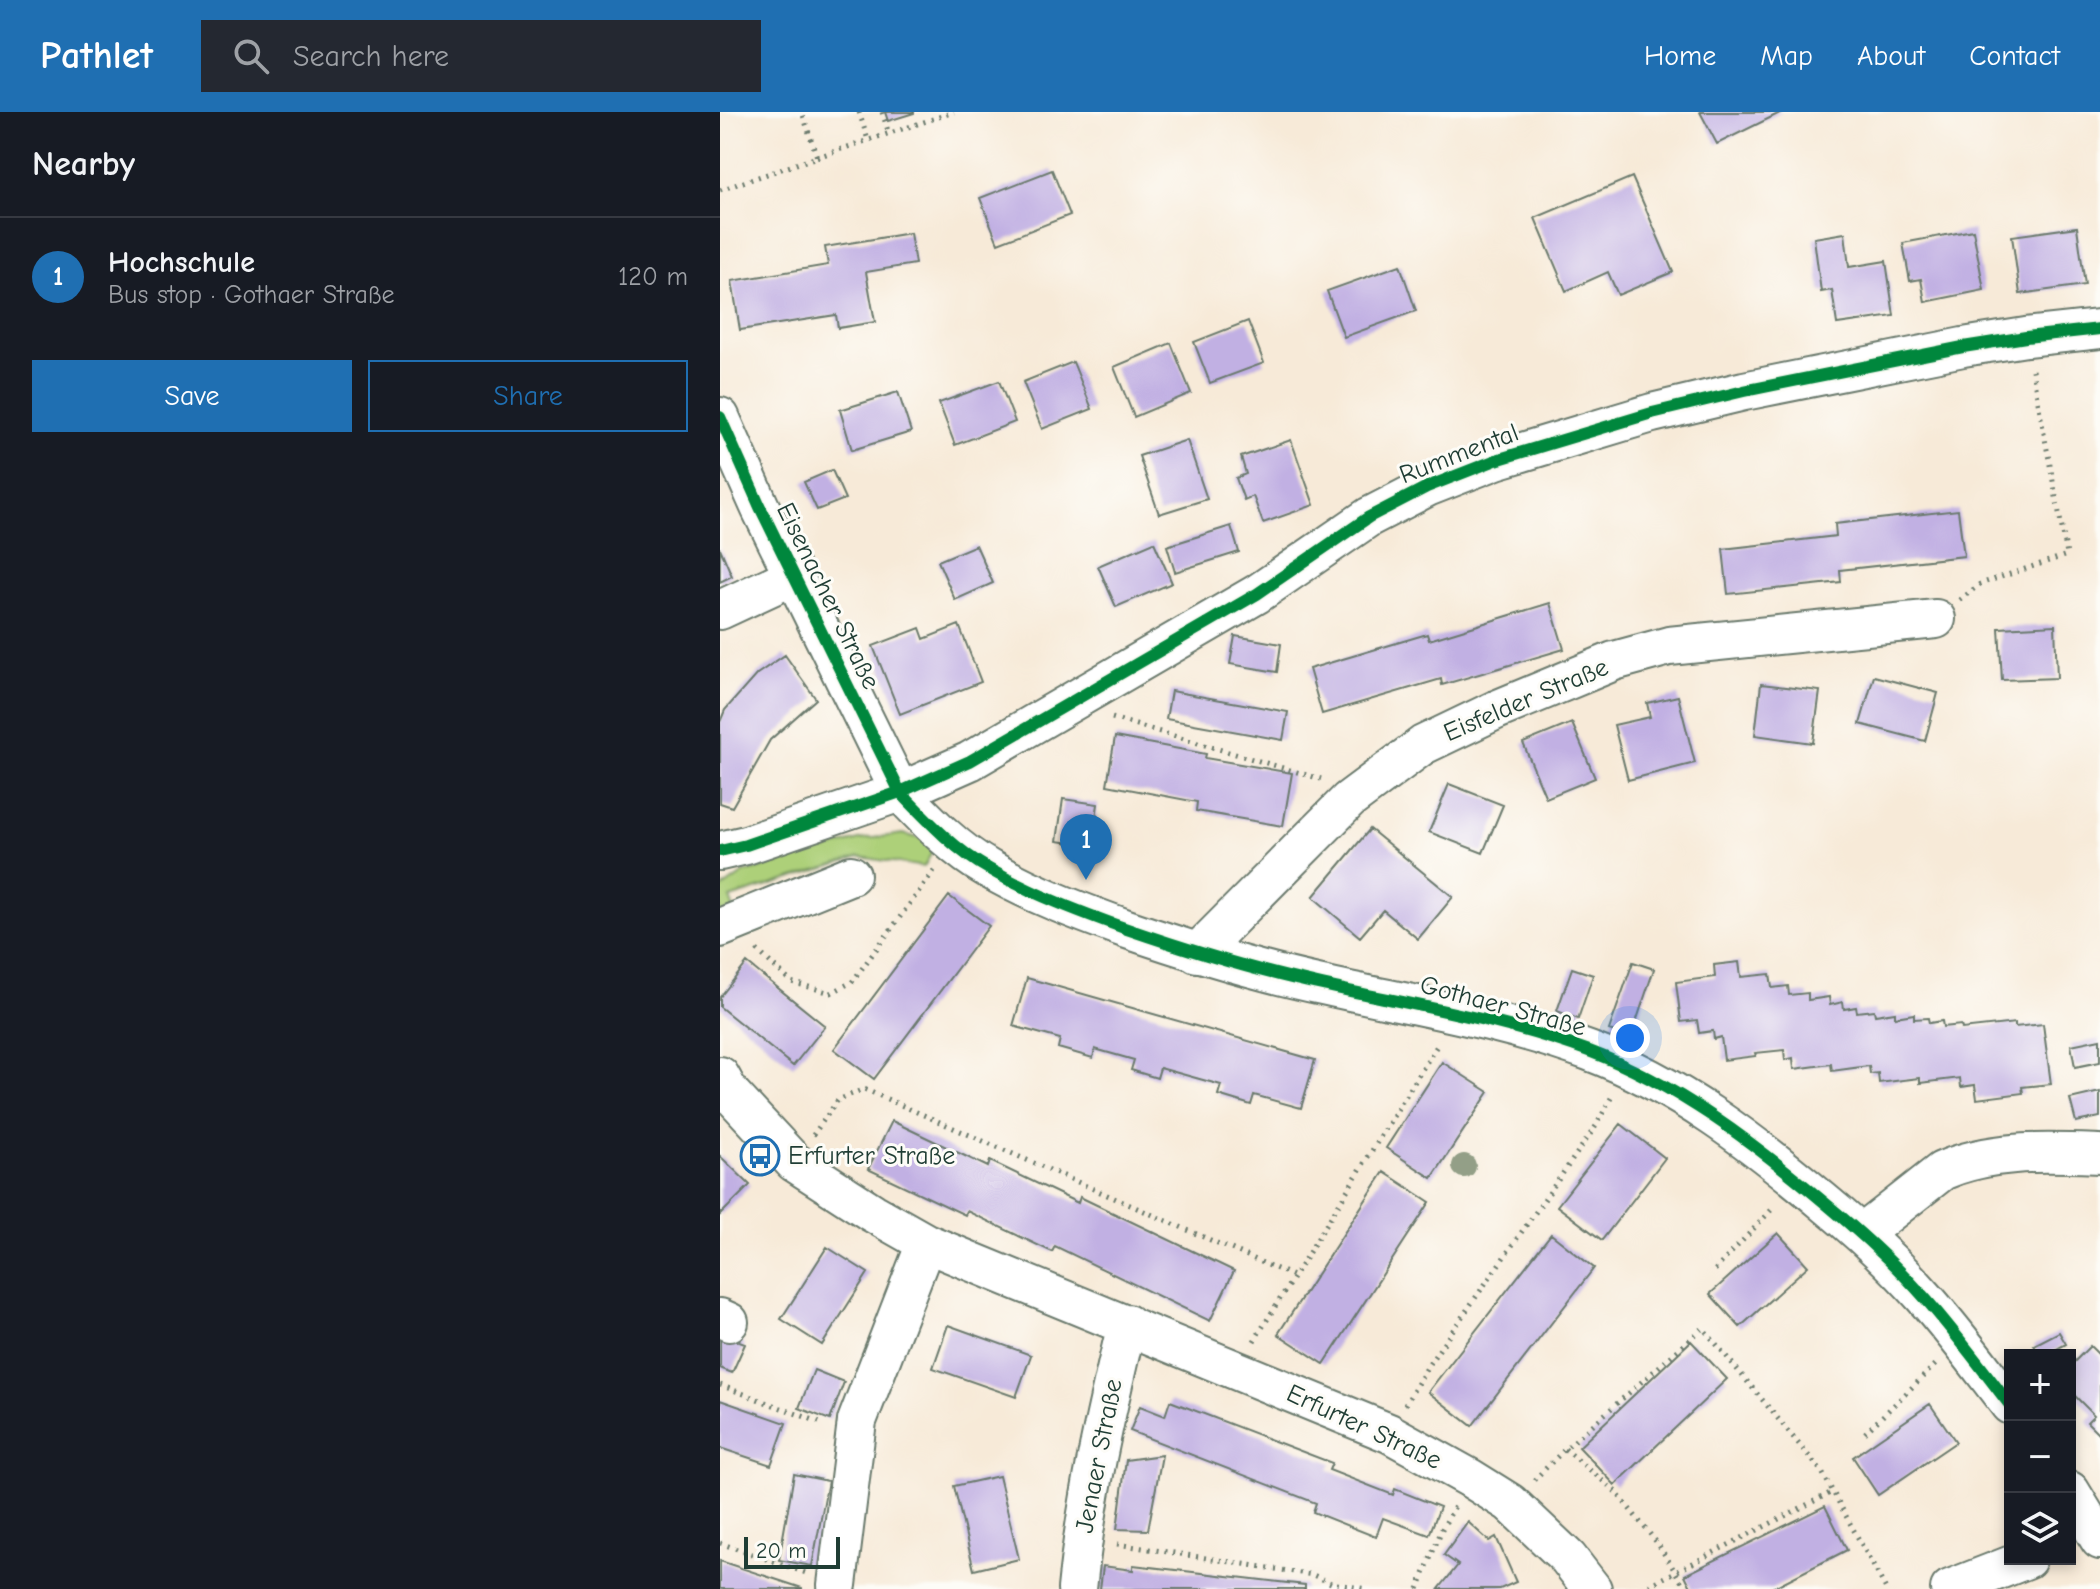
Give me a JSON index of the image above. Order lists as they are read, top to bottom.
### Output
{
  "streets": {
    "street": [
      "Rummental",
      "Eisenacher Straße",
      "Eisfelder Straße",
      "Gothaer Straße",
      "Erfurter Straße",
      "Jenaer Straße"
    ]
  },
  "crossings": [
    ["Rummental", "Eisenacher Straße"],
    ["Rummental", "Gothaer Straße"],
    ["Eisenacher Straße", "Gothaer Straße"],
    ["Eisfelder Straße", "Gothaer Straße"],
    ["Erfurter Straße", "Jenaer Straße"]
  ],
  "places": {
    "bus stop": ["Erfurter Straße"]
  },
  "scale_bar": "20 m",
  "page": {
    "header": "Pathlet",
    "search": "Search here",
    "nav": [
      "Home",
      "Map",
      "About",
      "Contact"
    ],
    "heading": "Nearby",
    "list": [
      {
        "mark": "1",
        "name": "Hochschule",
        "note": "Bus stop · Gothaer Straße",
        "value": "120 m"
      }
    ],
    "buttons": ["Save", "Share"],
    "pins": "1",
    "map_buttons": ["+", "−"],
    "scale": "20 m"
  }
}
